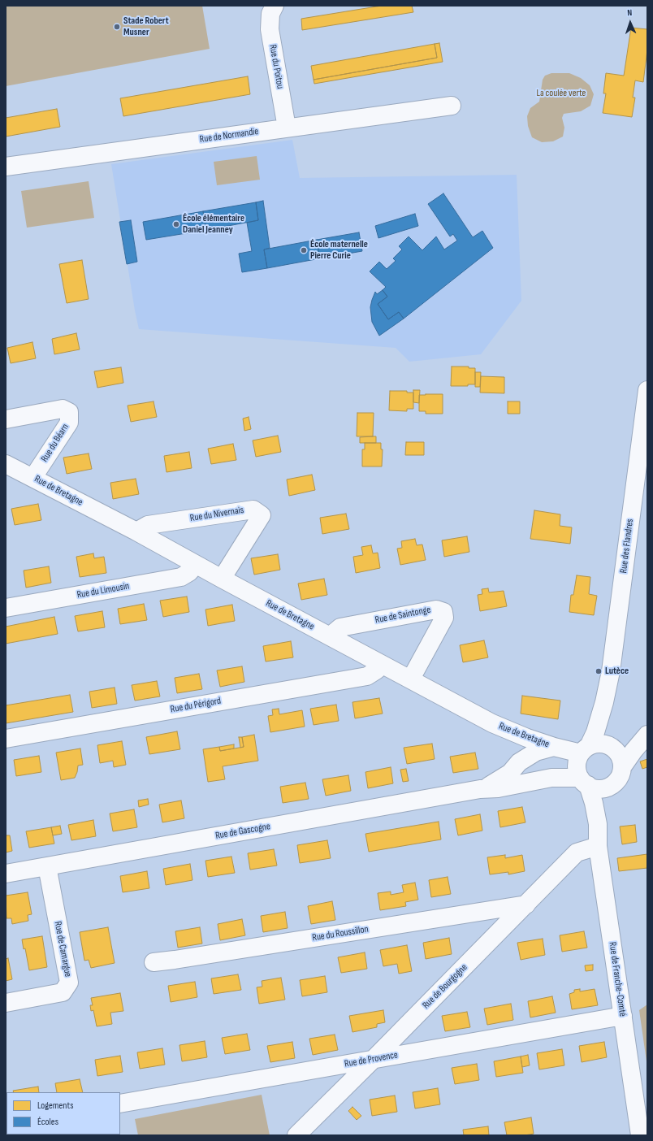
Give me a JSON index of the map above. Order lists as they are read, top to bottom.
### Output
{
  "streets": {
    "street": [
      "Rue du Poitou",
      "Rue de Normandie",
      "Rue du Béarn",
      "Rue de Bretagne",
      "Rue du Nivernais",
      "Rue des Flandres",
      "Rue du Limousin",
      "Rue de Saintonge",
      "Rue du Périgord",
      "Rue de Gascogne",
      "Rue du Roussillon",
      "Rue de Camargue",
      "Rue de Franche-Comté",
      "Rue de Bourgogne",
      "Rue de Provence"
    ]
  },
  "crossings": [
    ["Rue du Poitou", "Rue de Normandie"],
    ["Rue du Béarn", "Rue de Bretagne"],
    ["Rue de Bretagne", "Rue du Nivernais"],
    ["Rue de Bretagne", "Rue des Flandres"],
    ["Rue de Bretagne", "Rue du Limousin"],
    ["Rue de Bretagne", "Rue de Saintonge"],
    ["Rue de Bretagne", "Rue du Périgord"],
    ["Rue de Bretagne", "Rue de Gascogne"],
    ["Rue de Bretagne", "Rue de Franche-Comté"],
    ["Rue des Flandres", "Rue de Gascogne"],
    ["Rue des Flandres", "Rue de Franche-Comté"],
    ["Rue de Gascogne", "Rue de Camargue"],
    ["Rue de Gascogne", "Rue de Franche-Comté"],
    ["Rue du Roussillon", "Rue de Bourgogne"],
    ["Rue de Franche-Comté", "Rue de Bourgogne"],
    ["Rue de Franche-Comté", "Rue de Provence"],
    ["Rue de Bourgogne", "Rue de Provence"]
  ],
  "parks": ["La coulée verte"],
  "places": [
    "Stade Robert Musner",
    "École élémentaire Daniel Jeanney",
    "École maternelle Pierre Curie",
    "Lutèce"
  ],
  "legend": ["Logements", "Écoles"],
  "north": "top"
}
